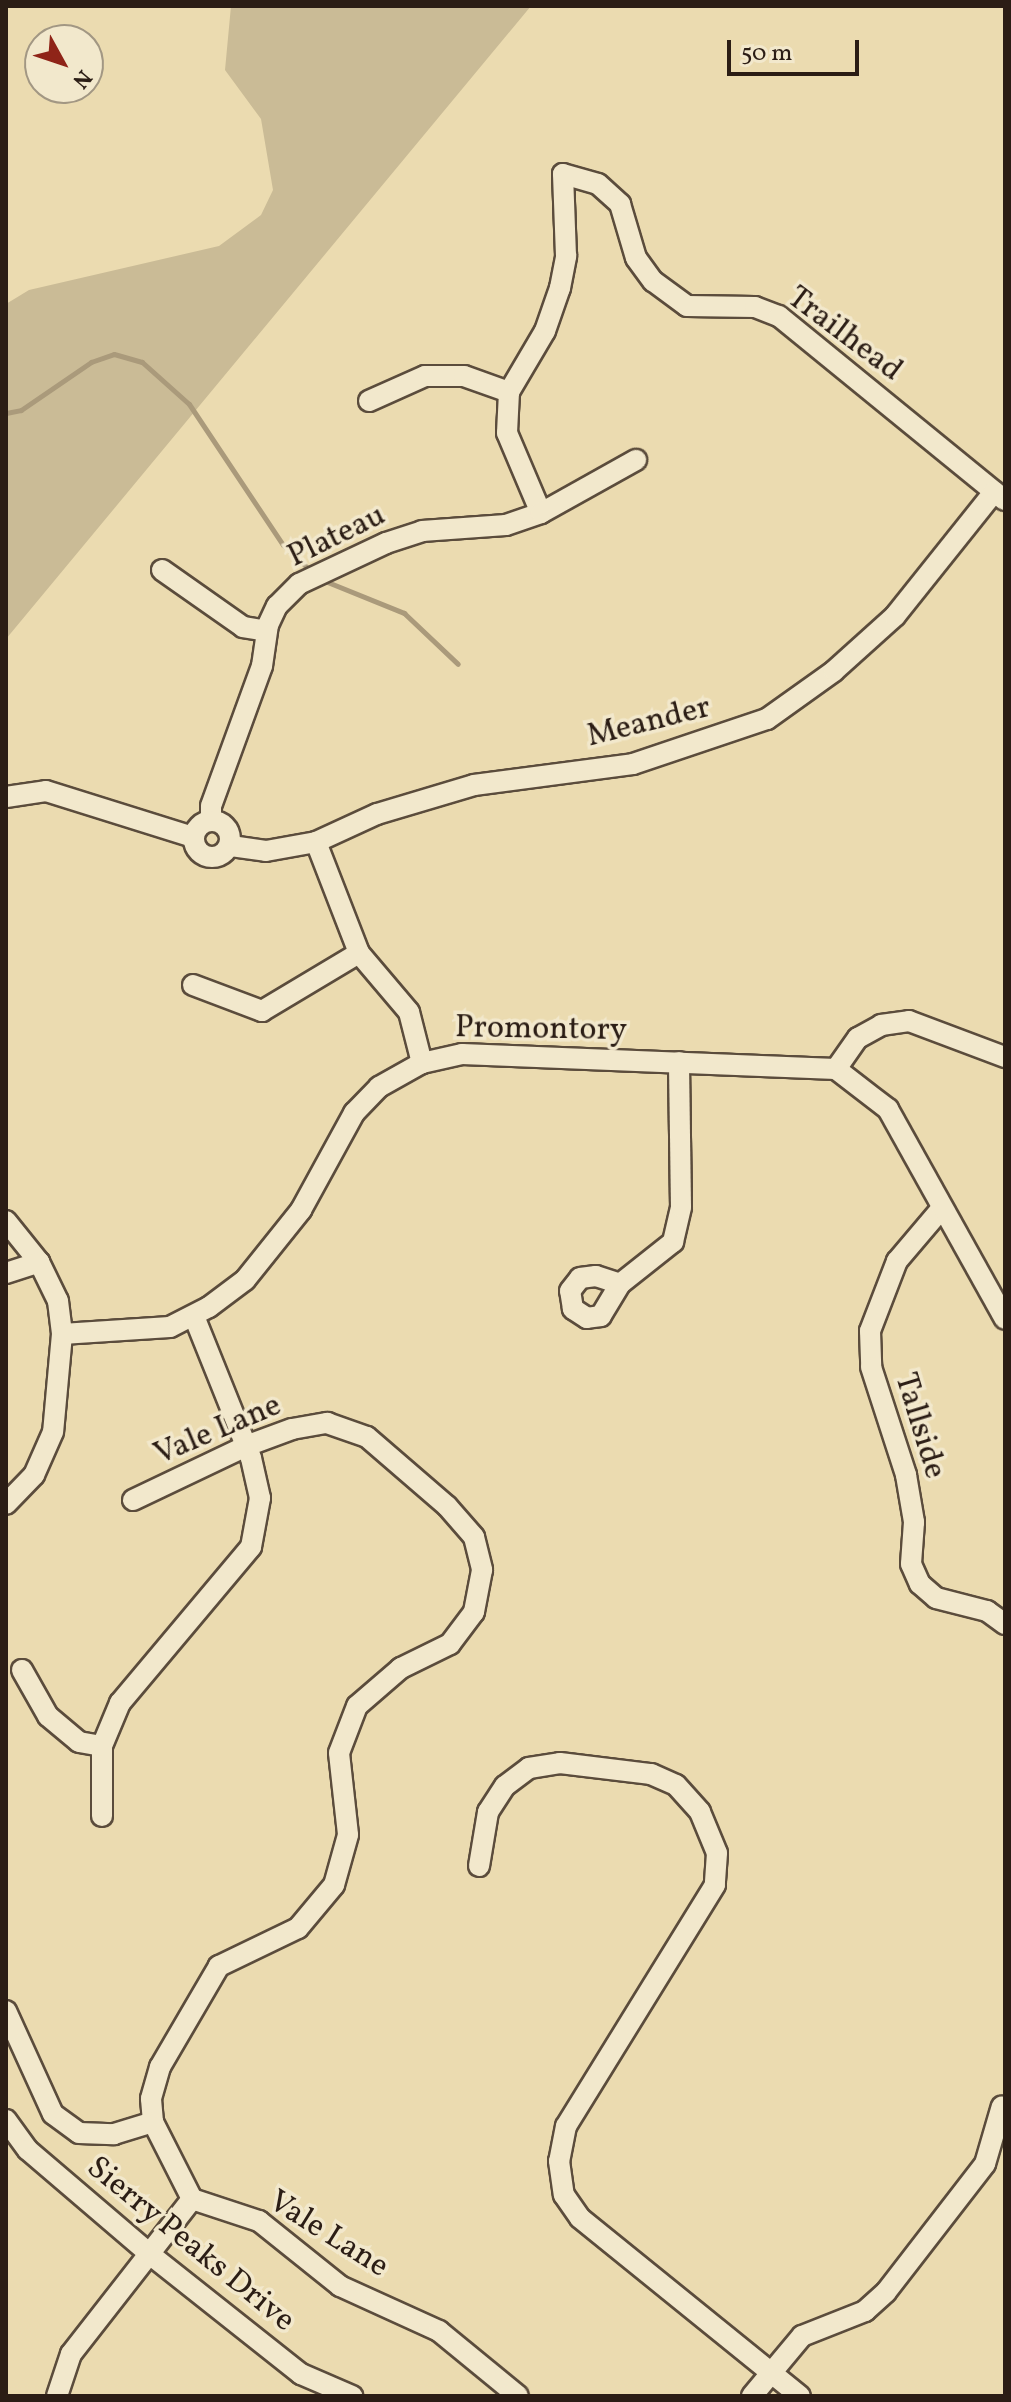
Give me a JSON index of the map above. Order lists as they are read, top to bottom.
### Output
{
  "streets": {
    "street": [
      "Trailhead",
      "Plateau",
      "Meander",
      "Promontory",
      "Tallside",
      "Vale Lane",
      "Sierry Peaks Drive"
    ]
  },
  "crossings": [
    ["Trailhead", "Plateau"],
    ["Trailhead", "Meander"],
    ["Plateau", "Meander"]
  ],
  "scale_bar": "50 m",
  "north": "bottom right"
}
